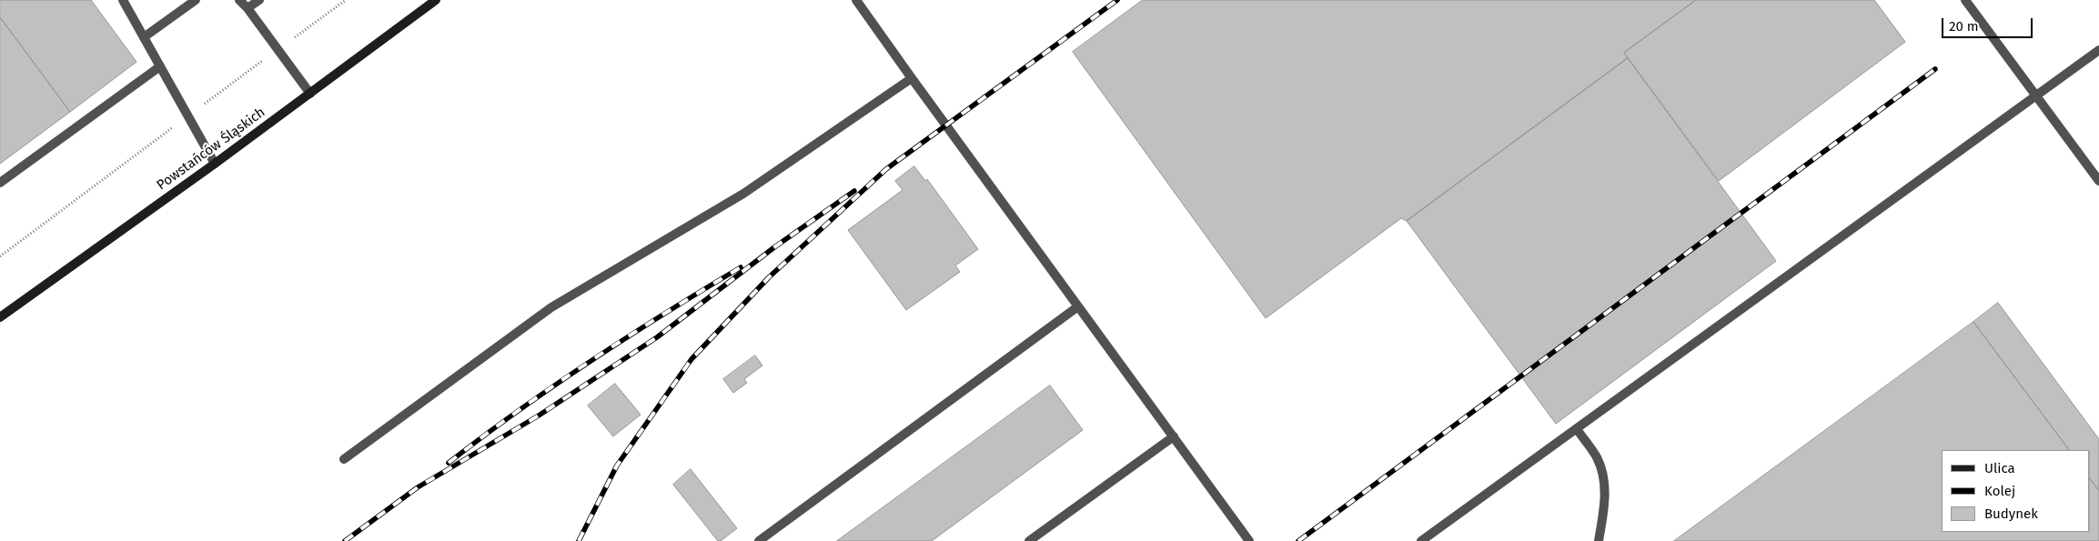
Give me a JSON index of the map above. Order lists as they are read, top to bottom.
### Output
{
  "streets": {
    "main road": ["Powstańców Śląskich"]
  },
  "legend": ["Ulica", "Kolej", "Budynek"],
  "scale_bar": "20 m"
}
